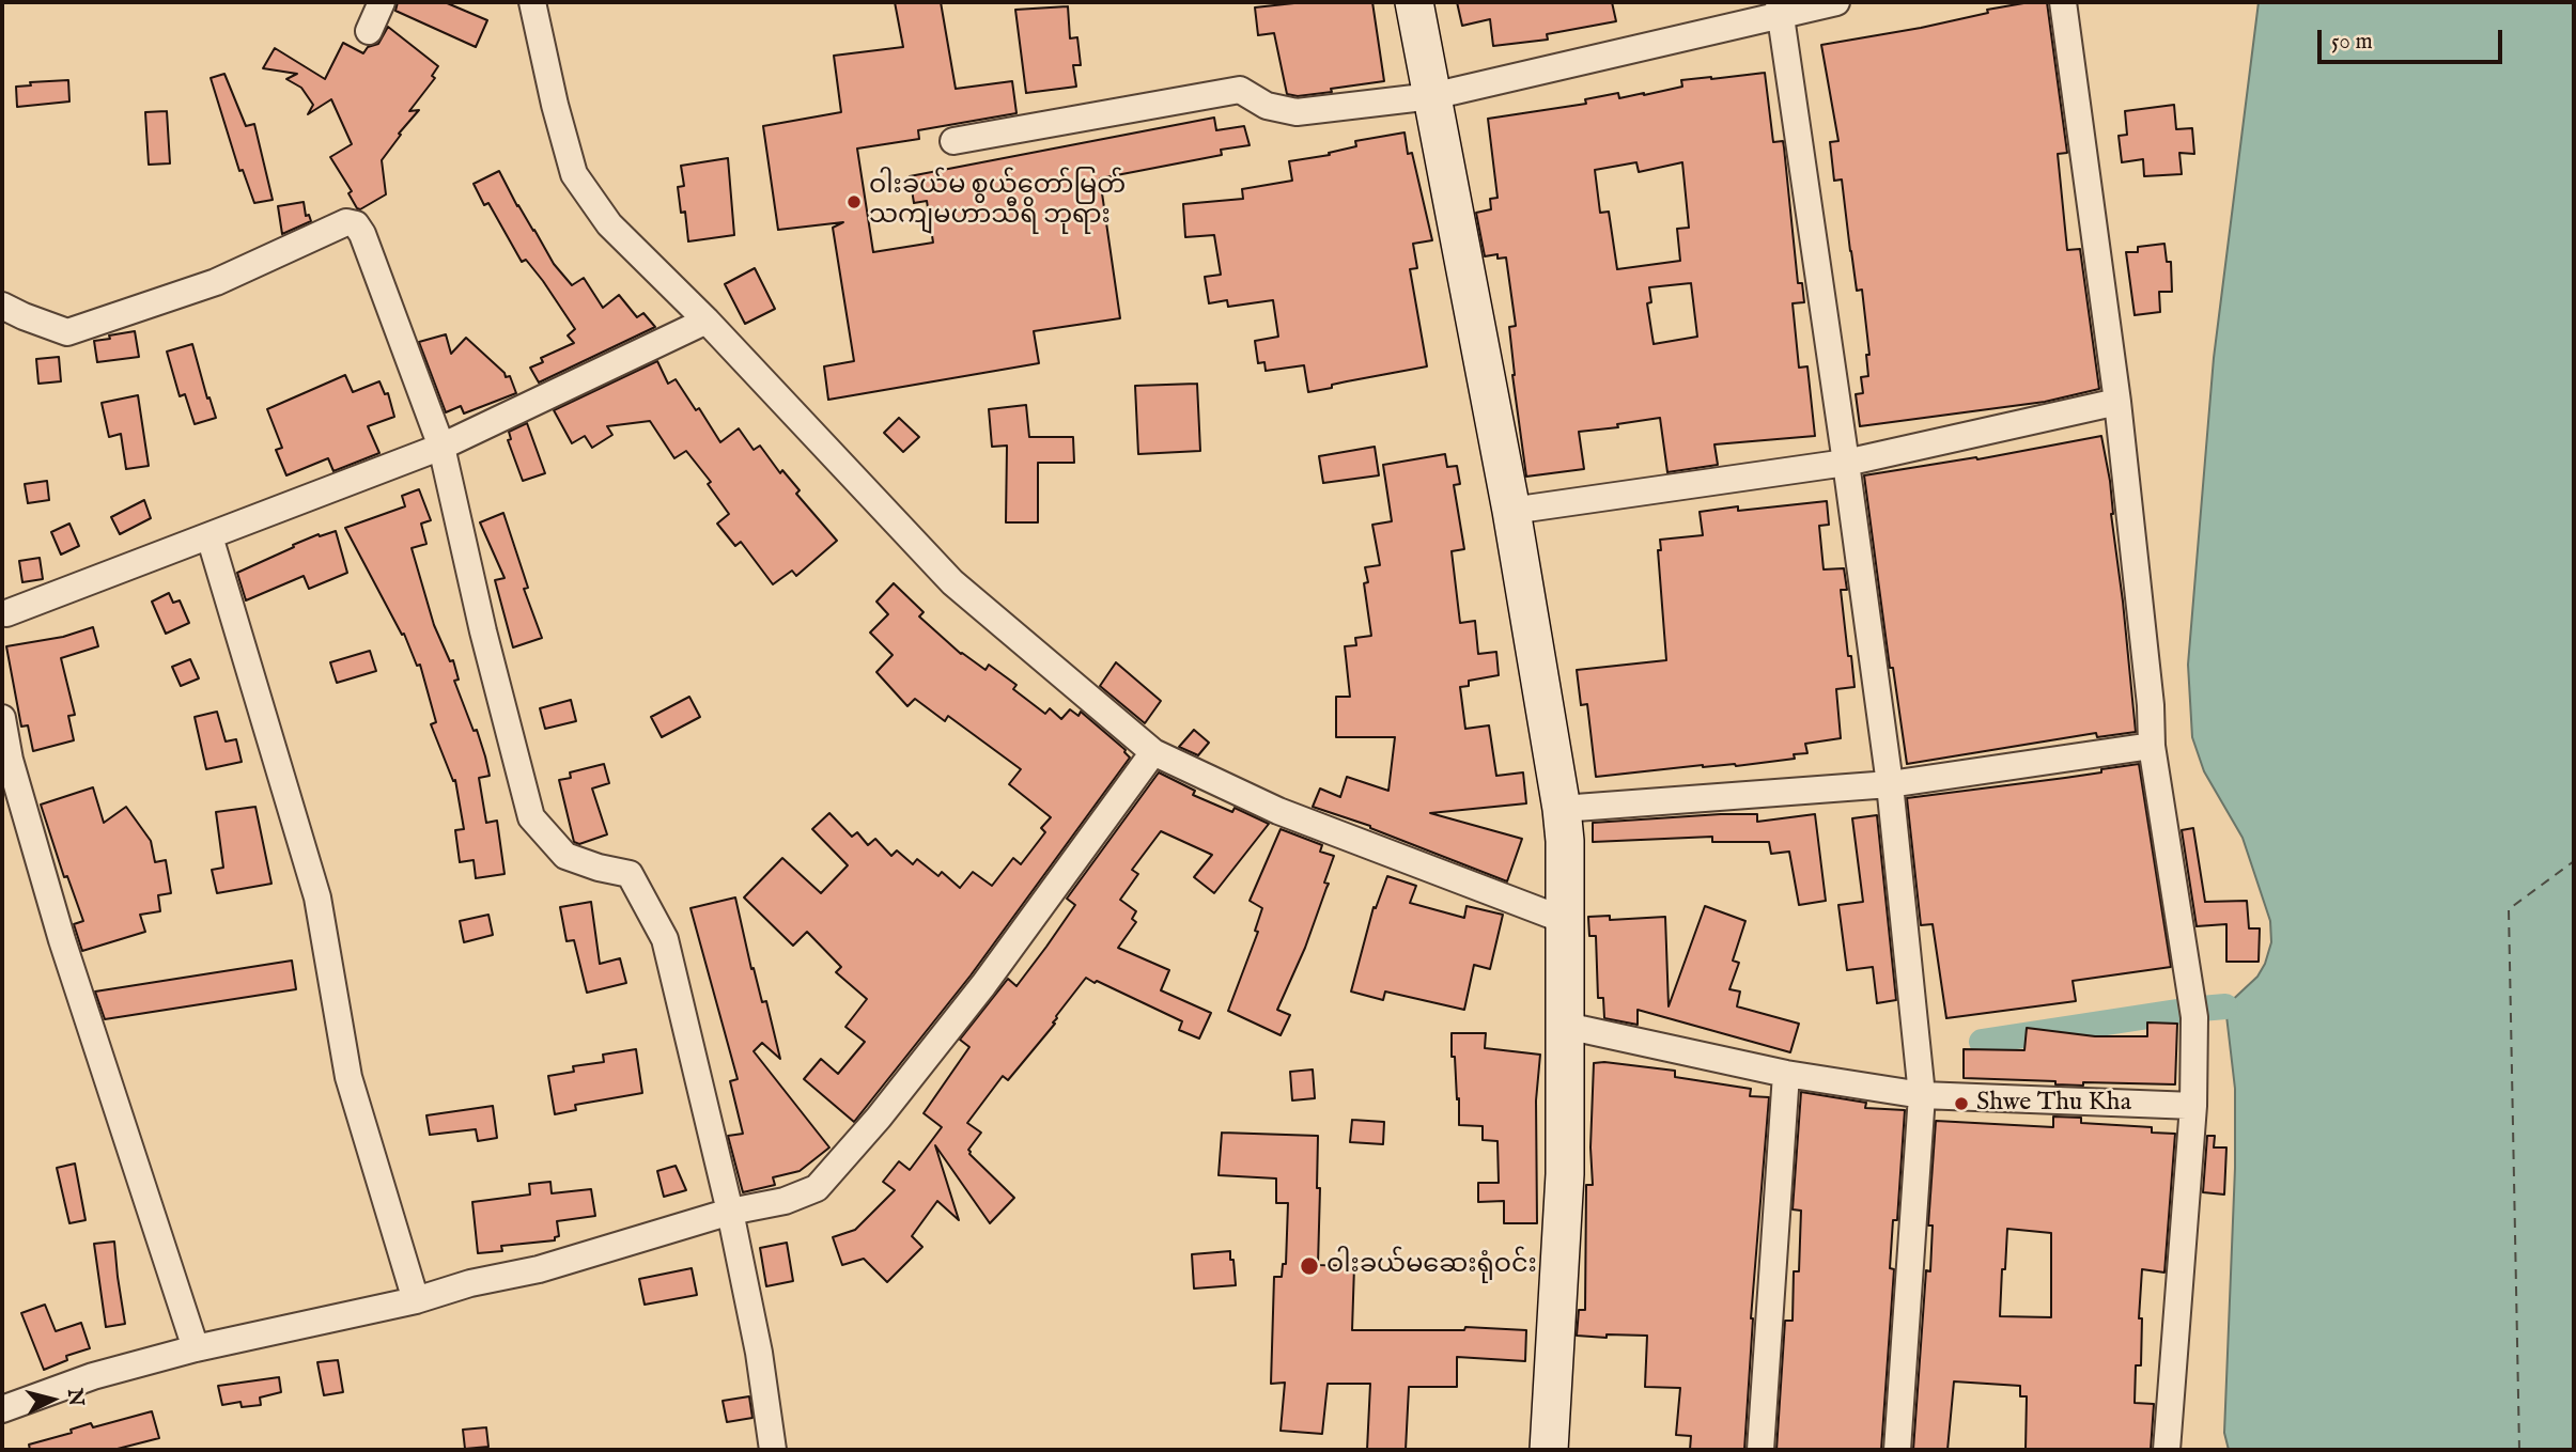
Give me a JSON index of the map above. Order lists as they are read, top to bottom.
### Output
{
  "places": ["ဝါးခယ်မ စွယ်တော်မြတ် သကျမဟာသီရိ ဘုရား", "Shwe Thu Kha", "ဝါးခယ်မဆေးရုံဝင်း"],
  "scale_bar": "50 m",
  "north": "right"
}
